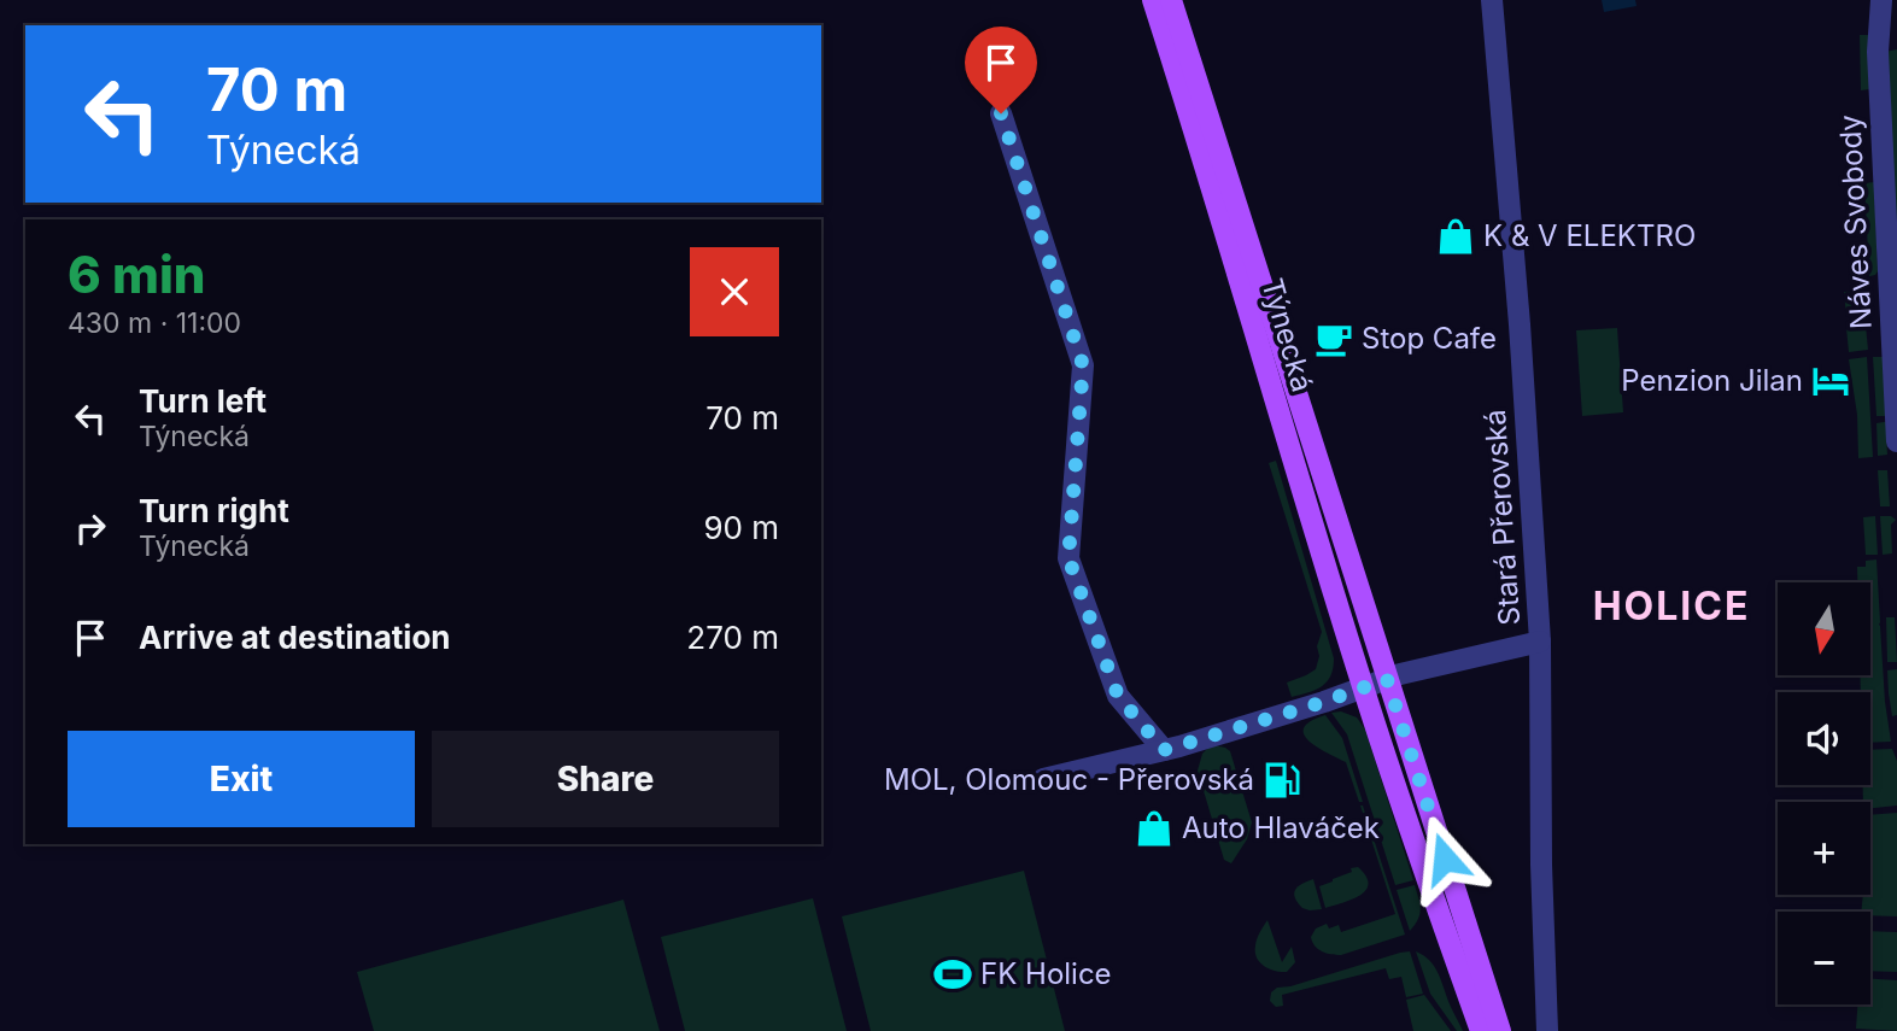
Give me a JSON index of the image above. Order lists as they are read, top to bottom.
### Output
{
  "streets": {
    "main road": ["Týnecká"],
    "street": ["Náves Svobody", "Stará Přerovská"]
  },
  "districts": ["HOLICE"],
  "places": {
    "shop": ["K & V ELEKTRO", "Auto Hlaváček"],
    "cafe": ["Stop Cafe"],
    "hotel": ["Penzion Jilan"],
    "fuel station": ["MOL, Olomouc - Přerovská"],
    "sports": ["FK Holice"]
  },
  "north": "bottom",
  "page": {
    "turn": ["70 m", "Týnecká"],
    "heading": ["6 min", "430 m · 11:00"],
    "list": [
      {
        "name": "Turn left",
        "note": "Týnecká",
        "value": "70 m"
      },
      {
        "name": "Turn right",
        "note": "Týnecká",
        "value": "90 m"
      },
      {
        "name": "Arrive at destination",
        "value": "270 m"
      }
    ],
    "map_buttons": ["+", "−"],
    "buttons": ["Exit", "Share"]
  }
}
